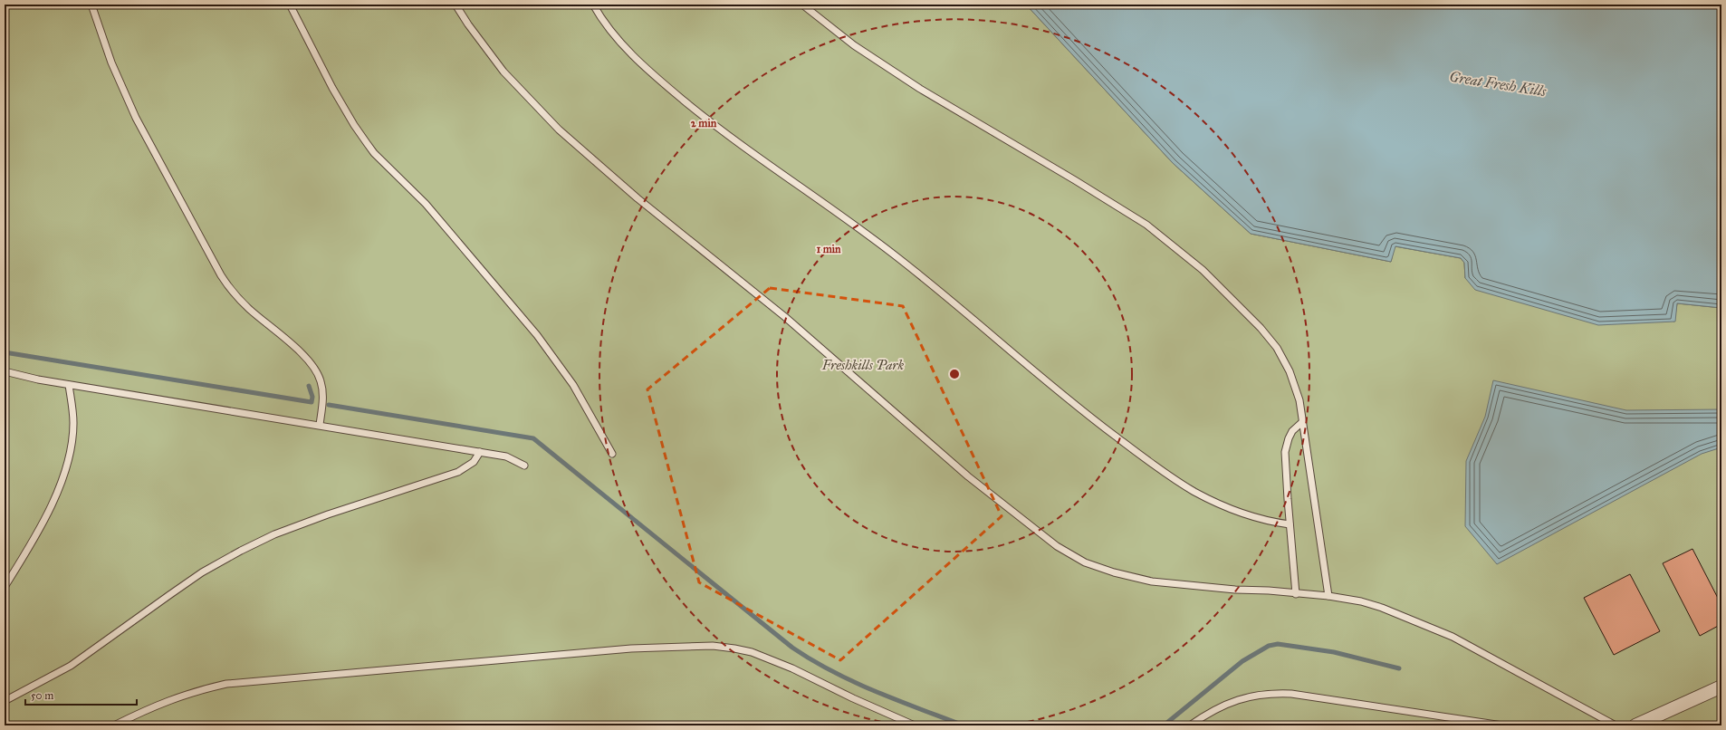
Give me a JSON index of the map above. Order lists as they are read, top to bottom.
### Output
{
  "water": ["Great Fresh Kills"],
  "parks": ["Freshkills Park"],
  "scale_bar": "50 m",
  "rings": ["2 min", "1 min"]
}
